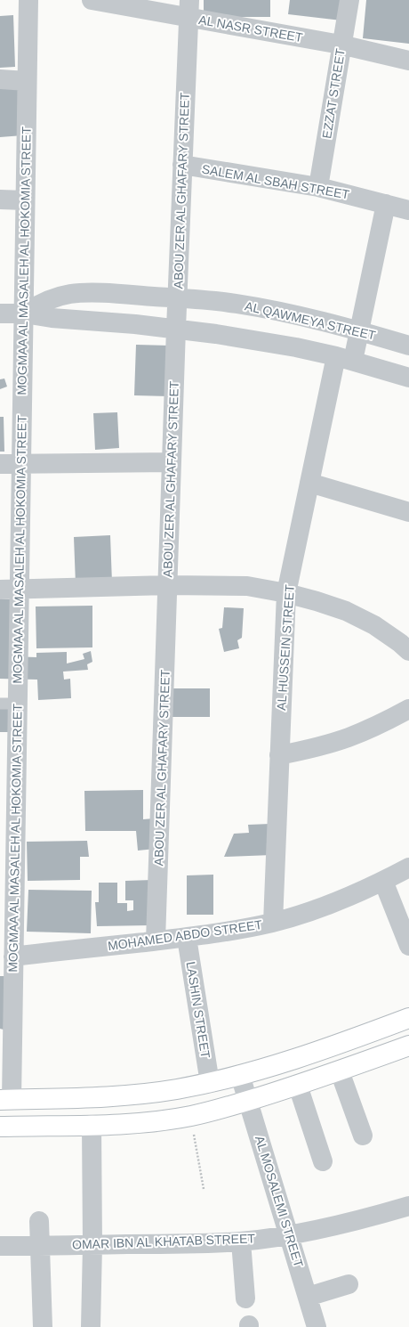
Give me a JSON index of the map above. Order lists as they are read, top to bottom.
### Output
{
  "streets": {
    "street": [
      "AL NASR STREET",
      "EZZAT STREET",
      "SALEM AL SBAH STREET",
      "ABOU ZER AL GHAFARY STREET",
      "MOGMAA AL MASALEH AL HOKOMIA STREET",
      "AL QAWMEYA STREET",
      "AL HUSSEIN STREET",
      "MOHAMED ABDO STREET",
      "LASHIN STREET",
      "AL MOSALEMI STREET",
      "OMAR IBN AL KHATAB STREET"
    ]
  },
  "crossings": [
    ["AL NASR STREET", "EZZAT STREET"],
    ["AL NASR STREET", "ABOU ZER AL GHAFARY STREET"],
    ["EZZAT STREET", "SALEM AL SBAH STREET"],
    ["SALEM AL SBAH STREET", "ABOU ZER AL GHAFARY STREET"],
    ["SALEM AL SBAH STREET", "AL HUSSEIN STREET"],
    ["ABOU ZER AL GHAFARY STREET", "AL QAWMEYA STREET"],
    ["ABOU ZER AL GHAFARY STREET", "MOHAMED ABDO STREET"],
    ["MOGMAA AL MASALEH AL HOKOMIA STREET", "AL QAWMEYA STREET"],
    ["MOGMAA AL MASALEH AL HOKOMIA STREET", "MOHAMED ABDO STREET"],
    ["AL QAWMEYA STREET", "AL HUSSEIN STREET"],
    ["AL HUSSEIN STREET", "MOHAMED ABDO STREET"],
    ["MOHAMED ABDO STREET", "LASHIN STREET"],
    ["AL MOSALEMI STREET", "OMAR IBN AL KHATAB STREET"]
  ]
}
